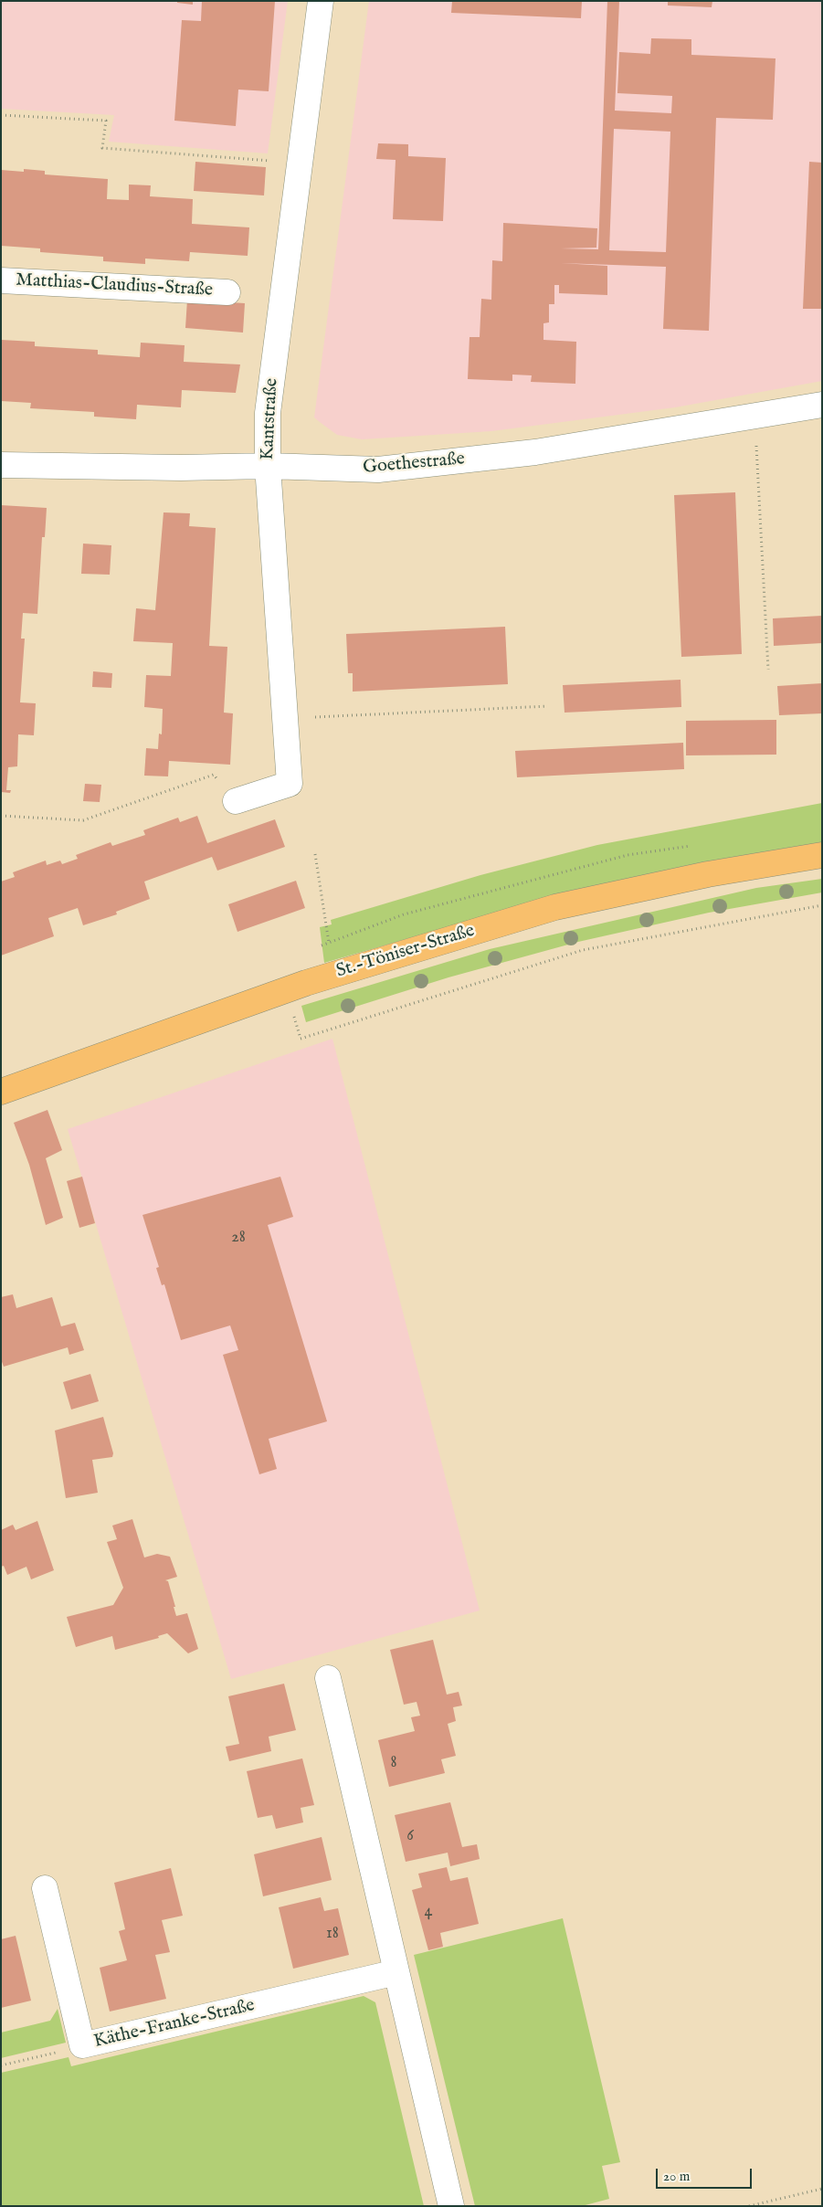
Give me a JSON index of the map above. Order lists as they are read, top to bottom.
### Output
{
  "streets": {
    "main road": ["St.-Töniser-Straße"],
    "street": [
      "Matthias-Claudius-Straße",
      "Kantstraße",
      "Goethestraße",
      "Käthe-Franke-Straße"
    ]
  },
  "crossings": [
    ["Kantstraße", "Goethestraße"]
  ],
  "house_numbers": [
    "28",
    "8",
    "6",
    "4",
    "18"
  ],
  "scale_bar": "20 m"
}
